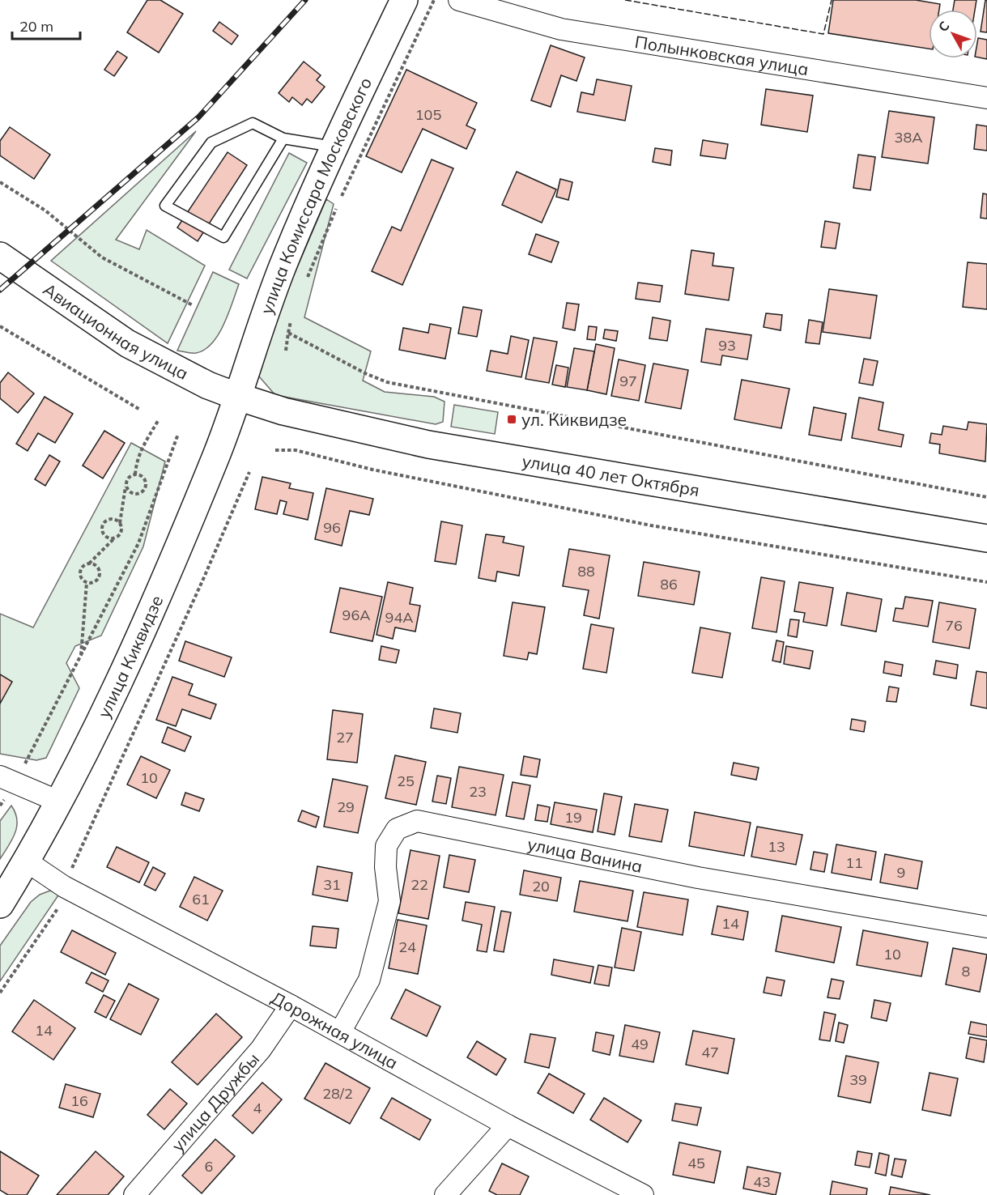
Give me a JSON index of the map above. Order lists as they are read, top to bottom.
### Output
{
  "streets": {
    "main road": [
      "улица Комиссара Московского",
      "Авиационная улица",
      "улица 40 лет Октября",
      "улица Киквидзе"
    ],
    "street": [
      "Полынковская улица",
      "улица Ванина",
      "Дорожная улица",
      "улица Дружбы"
    ]
  },
  "crossings": [
    ["улица Комиссара Московского", "Авиационная улица"],
    ["улица Комиссара Московского", "улица 40 лет Октября"],
    ["улица Комиссара Московского", "улица Киквидзе"],
    ["Авиационная улица", "улица 40 лет Октября"],
    ["Авиационная улица", "улица Киквидзе"],
    ["улица 40 лет Октября", "улица Киквидзе"],
    ["улица Киквидзе", "Дорожная улица"],
    ["улица Ванина", "Дорожная улица"],
    ["Дорожная улица", "улица Дружбы"]
  ],
  "places": {
    "transit": ["ул. Киквидзе"]
  },
  "house_numbers": [
    "105",
    "38А",
    "93",
    "97",
    "96",
    "88",
    "86",
    "96А",
    "94А",
    "76",
    "27",
    "10",
    "25",
    "23",
    "29",
    "19",
    "13",
    "11",
    "9",
    "31",
    "22",
    "20",
    "61",
    "14",
    "24",
    "10",
    "8",
    "14",
    "49",
    "47",
    "39",
    "28/2",
    "16",
    "4",
    "45",
    "6",
    "43"
  ],
  "scale_bar": "20 m",
  "north": "top left"
}
